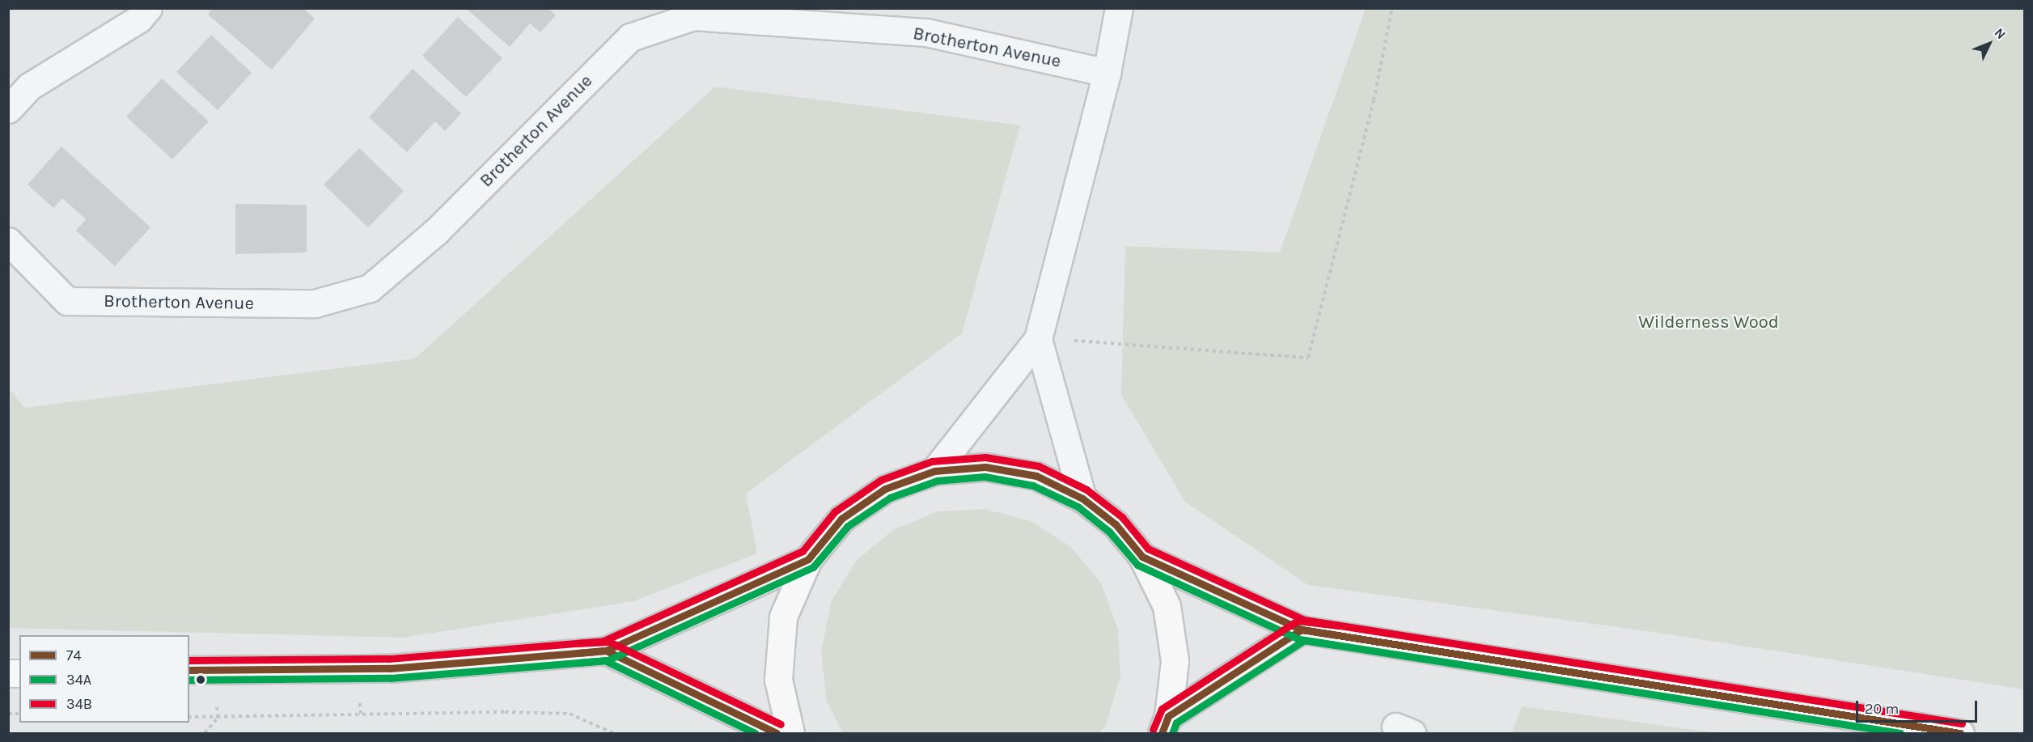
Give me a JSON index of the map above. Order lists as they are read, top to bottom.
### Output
{
  "streets": {
    "street": ["Brotherton Avenue"]
  },
  "parks": ["Wilderness Wood"],
  "lines": ["transit line 34B", "transit line 74", "transit line 34A"],
  "legend": ["74", "34A", "34B"],
  "scale_bar": "20 m",
  "north": "top right"
}
